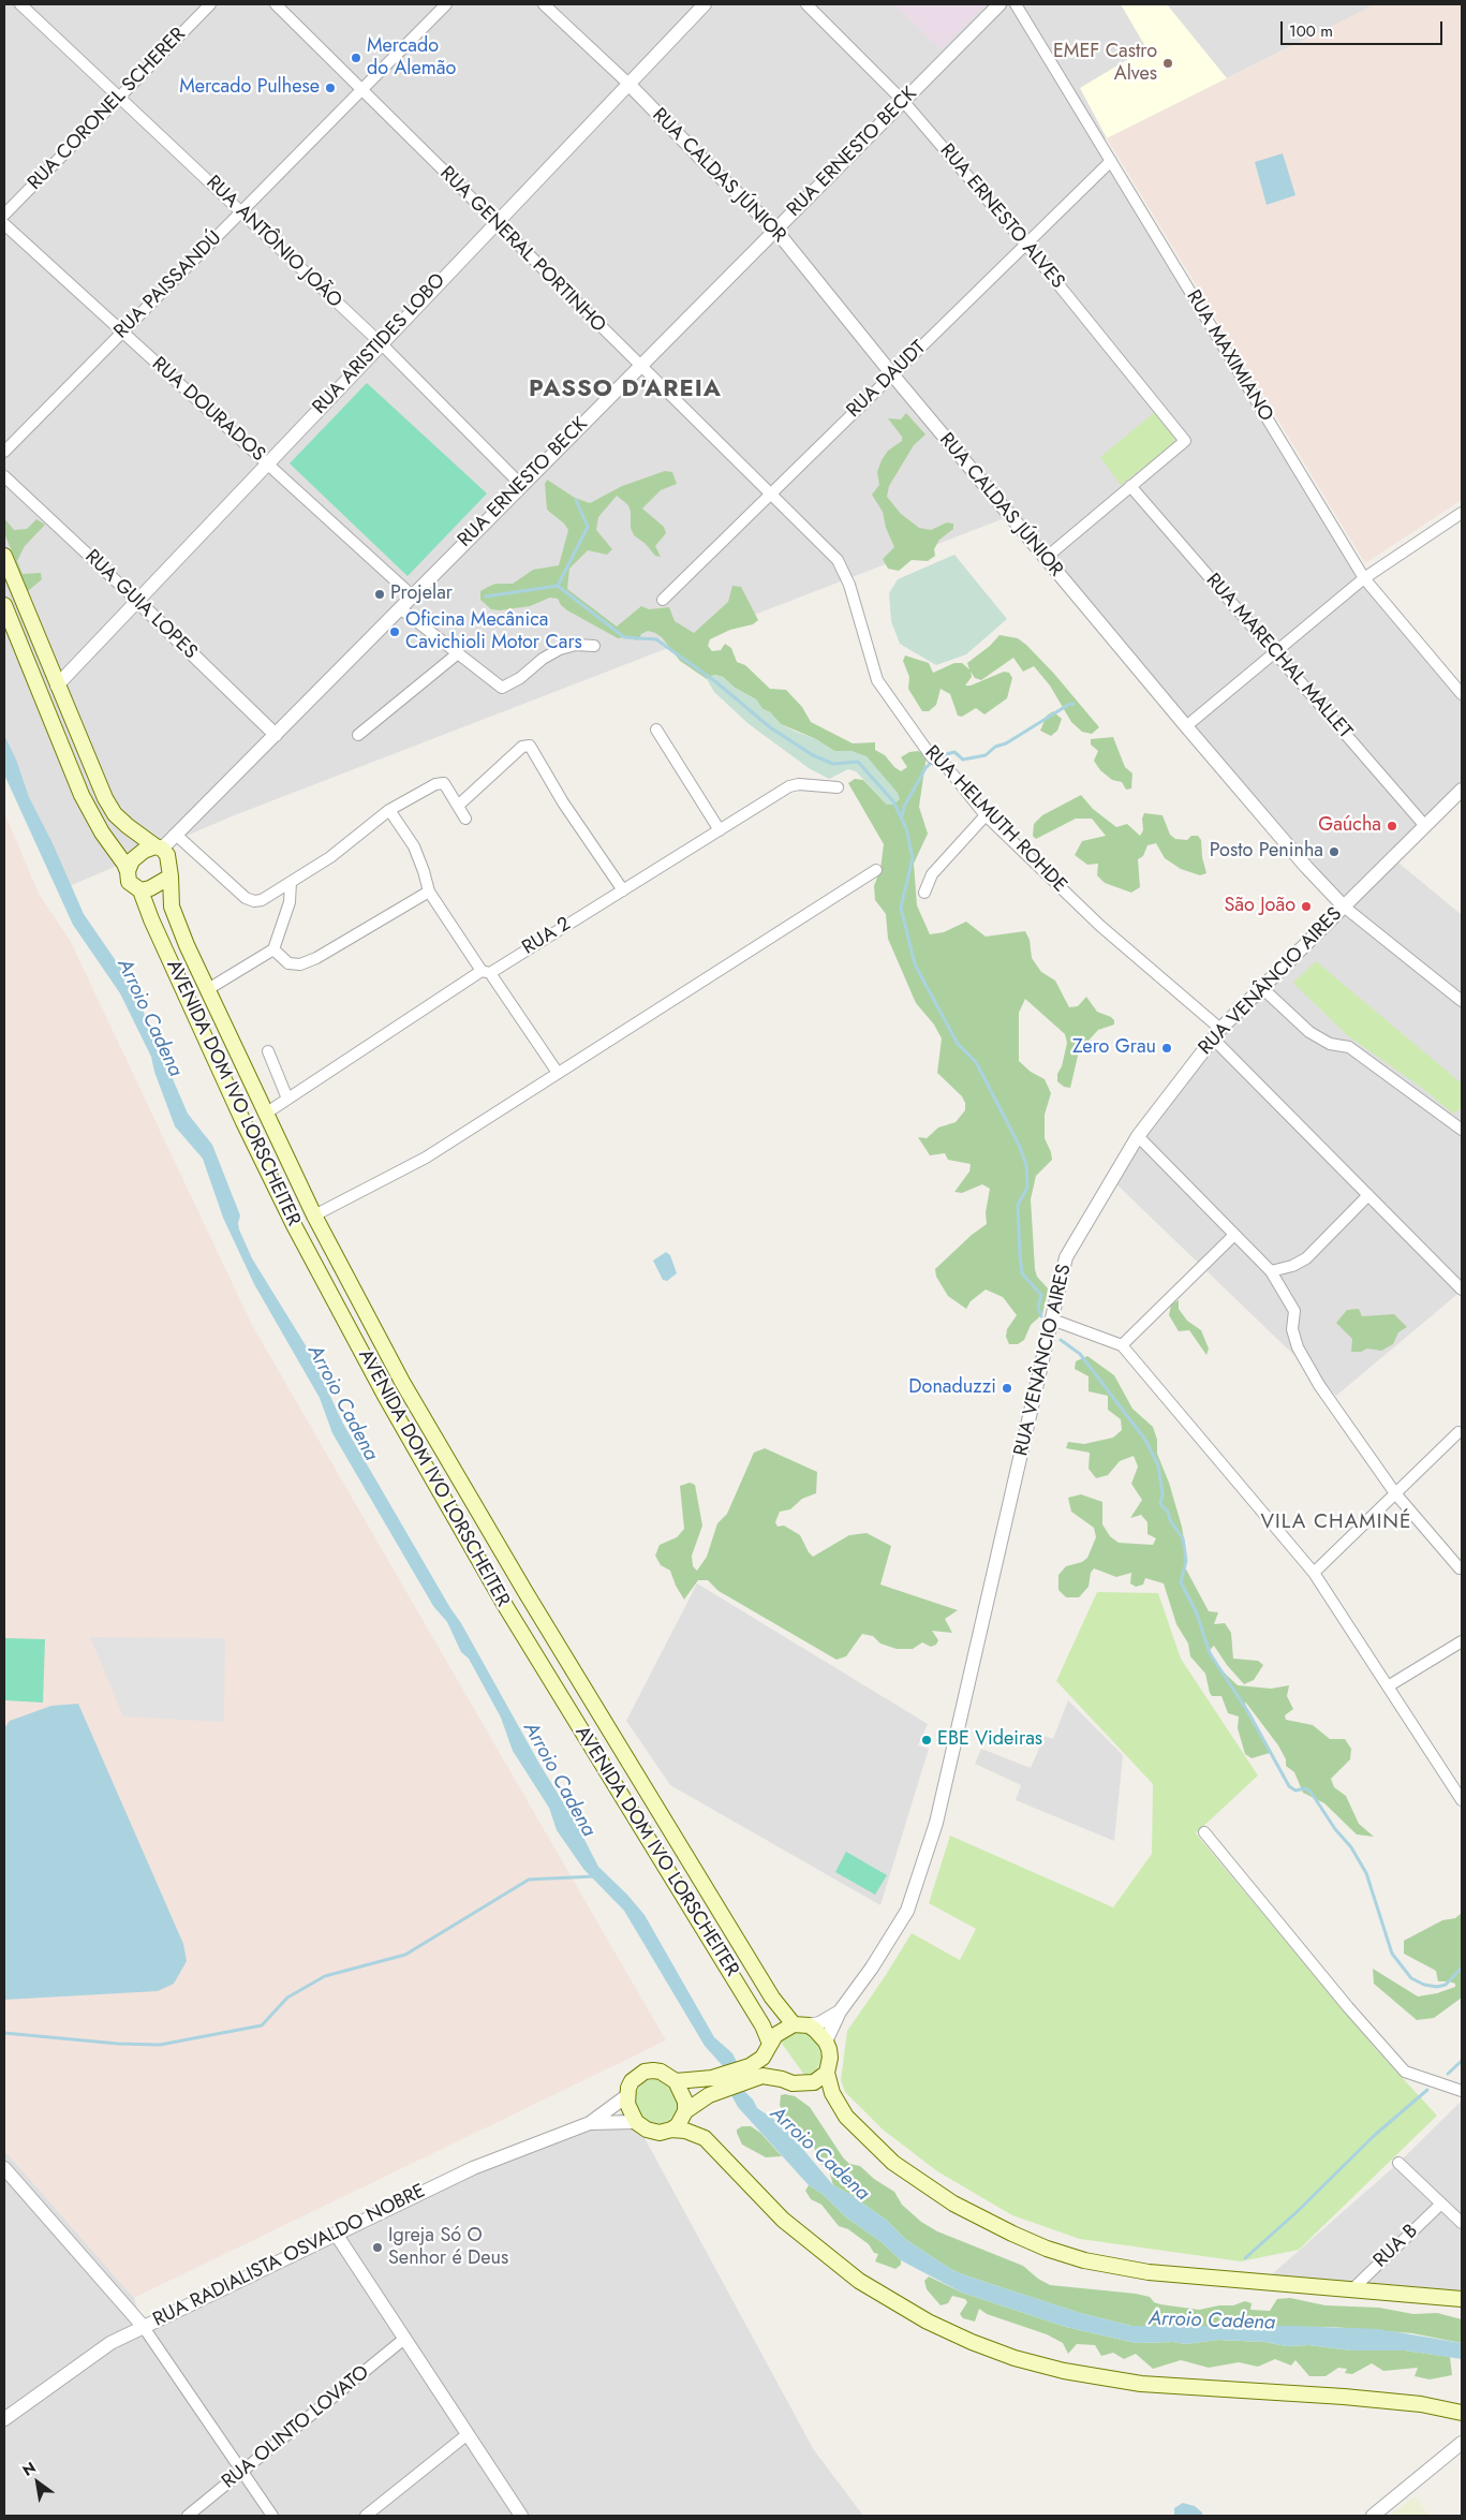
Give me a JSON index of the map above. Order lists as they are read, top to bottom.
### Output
{
  "streets": {
    "main road": ["AVENIDA DOM IVO LORSCHEITER"],
    "street": [
      "RUA CORONEL SCHERER",
      "RUA ERNESTO BECK",
      "RUA CALDAS JÚNIOR",
      "RUA ERNESTO ALVES",
      "RUA ANTÔNIO JOÃO",
      "RUA GENERAL PORTINHO",
      "RUA PAISSANDÚ",
      "RUA ARISTIDES LOBO",
      "RUA MAXIMIANO",
      "RUA DAUDT",
      "RUA DOURADOS",
      "RUA GUIA LOPES",
      "RUA MARECHAL MALLET",
      "RUA HELMUTH ROHDE",
      "RUA 2",
      "RUA VENÂNCIO AIRES",
      "RUA B",
      "RUA RADIALISTA OSVALDO NOBRE",
      "RUA OLINTO LOVATO"
    ]
  },
  "crossings": [
    ["RUA CORONEL SCHERER", "RUA ANTÔNIO JOÃO"],
    ["RUA ERNESTO BECK", "RUA CALDAS JÚNIOR"],
    ["RUA ERNESTO BECK", "RUA ERNESTO ALVES"],
    ["RUA ERNESTO BECK", "RUA ANTÔNIO JOÃO"],
    ["RUA ERNESTO BECK", "RUA GENERAL PORTINHO"],
    ["RUA ERNESTO BECK", "RUA DOURADOS"],
    ["RUA ERNESTO BECK", "RUA GUIA LOPES"],
    ["RUA ERNESTO BECK", "AVENIDA DOM IVO LORSCHEITER"],
    ["RUA CALDAS JÚNIOR", "RUA ARISTIDES LOBO"],
    ["RUA CALDAS JÚNIOR", "RUA DAUDT"],
    ["RUA CALDAS JÚNIOR", "RUA VENÂNCIO AIRES"],
    ["RUA ERNESTO ALVES", "RUA DAUDT"],
    ["RUA ERNESTO ALVES", "RUA MARECHAL MALLET"],
    ["RUA ANTÔNIO JOÃO", "RUA PAISSANDÚ"],
    ["RUA ANTÔNIO JOÃO", "RUA ARISTIDES LOBO"],
    ["RUA GENERAL PORTINHO", "RUA PAISSANDÚ"],
    ["RUA GENERAL PORTINHO", "RUA ARISTIDES LOBO"],
    ["RUA GENERAL PORTINHO", "RUA DAUDT"],
    ["RUA GENERAL PORTINHO", "RUA HELMUTH ROHDE"],
    ["RUA PAISSANDÚ", "RUA DOURADOS"],
    ["RUA ARISTIDES LOBO", "RUA DOURADOS"],
    ["RUA ARISTIDES LOBO", "RUA GUIA LOPES"],
    ["RUA MAXIMIANO", "RUA DAUDT"],
    ["RUA DAUDT", "RUA HELMUTH ROHDE"],
    ["RUA MARECHAL MALLET", "RUA VENÂNCIO AIRES"],
    ["RUA HELMUTH ROHDE", "RUA VENÂNCIO AIRES"],
    ["RUA 2", "AVENIDA DOM IVO LORSCHEITER"],
    ["RUA VENÂNCIO AIRES", "AVENIDA DOM IVO LORSCHEITER"]
  ],
  "districts": ["PASSO D'AREIA", "VILA CHAMINÉ"],
  "water": ["Arroio Cadena"],
  "places": [
    "Mercado do Alemão",
    "EMEF Castro Alves",
    "Mercado Pulhese",
    "Projelar",
    "Oficina Mecânica Cavichioli Motor Cars",
    "Gaúcha",
    "Posto Peninha",
    "São João",
    "Zero Grau",
    "Donaduzzi",
    "EBE Videiras",
    "Igreja Só O Senhor é Deus"
  ],
  "scale_bar": "100 m",
  "north": "top left"
}
